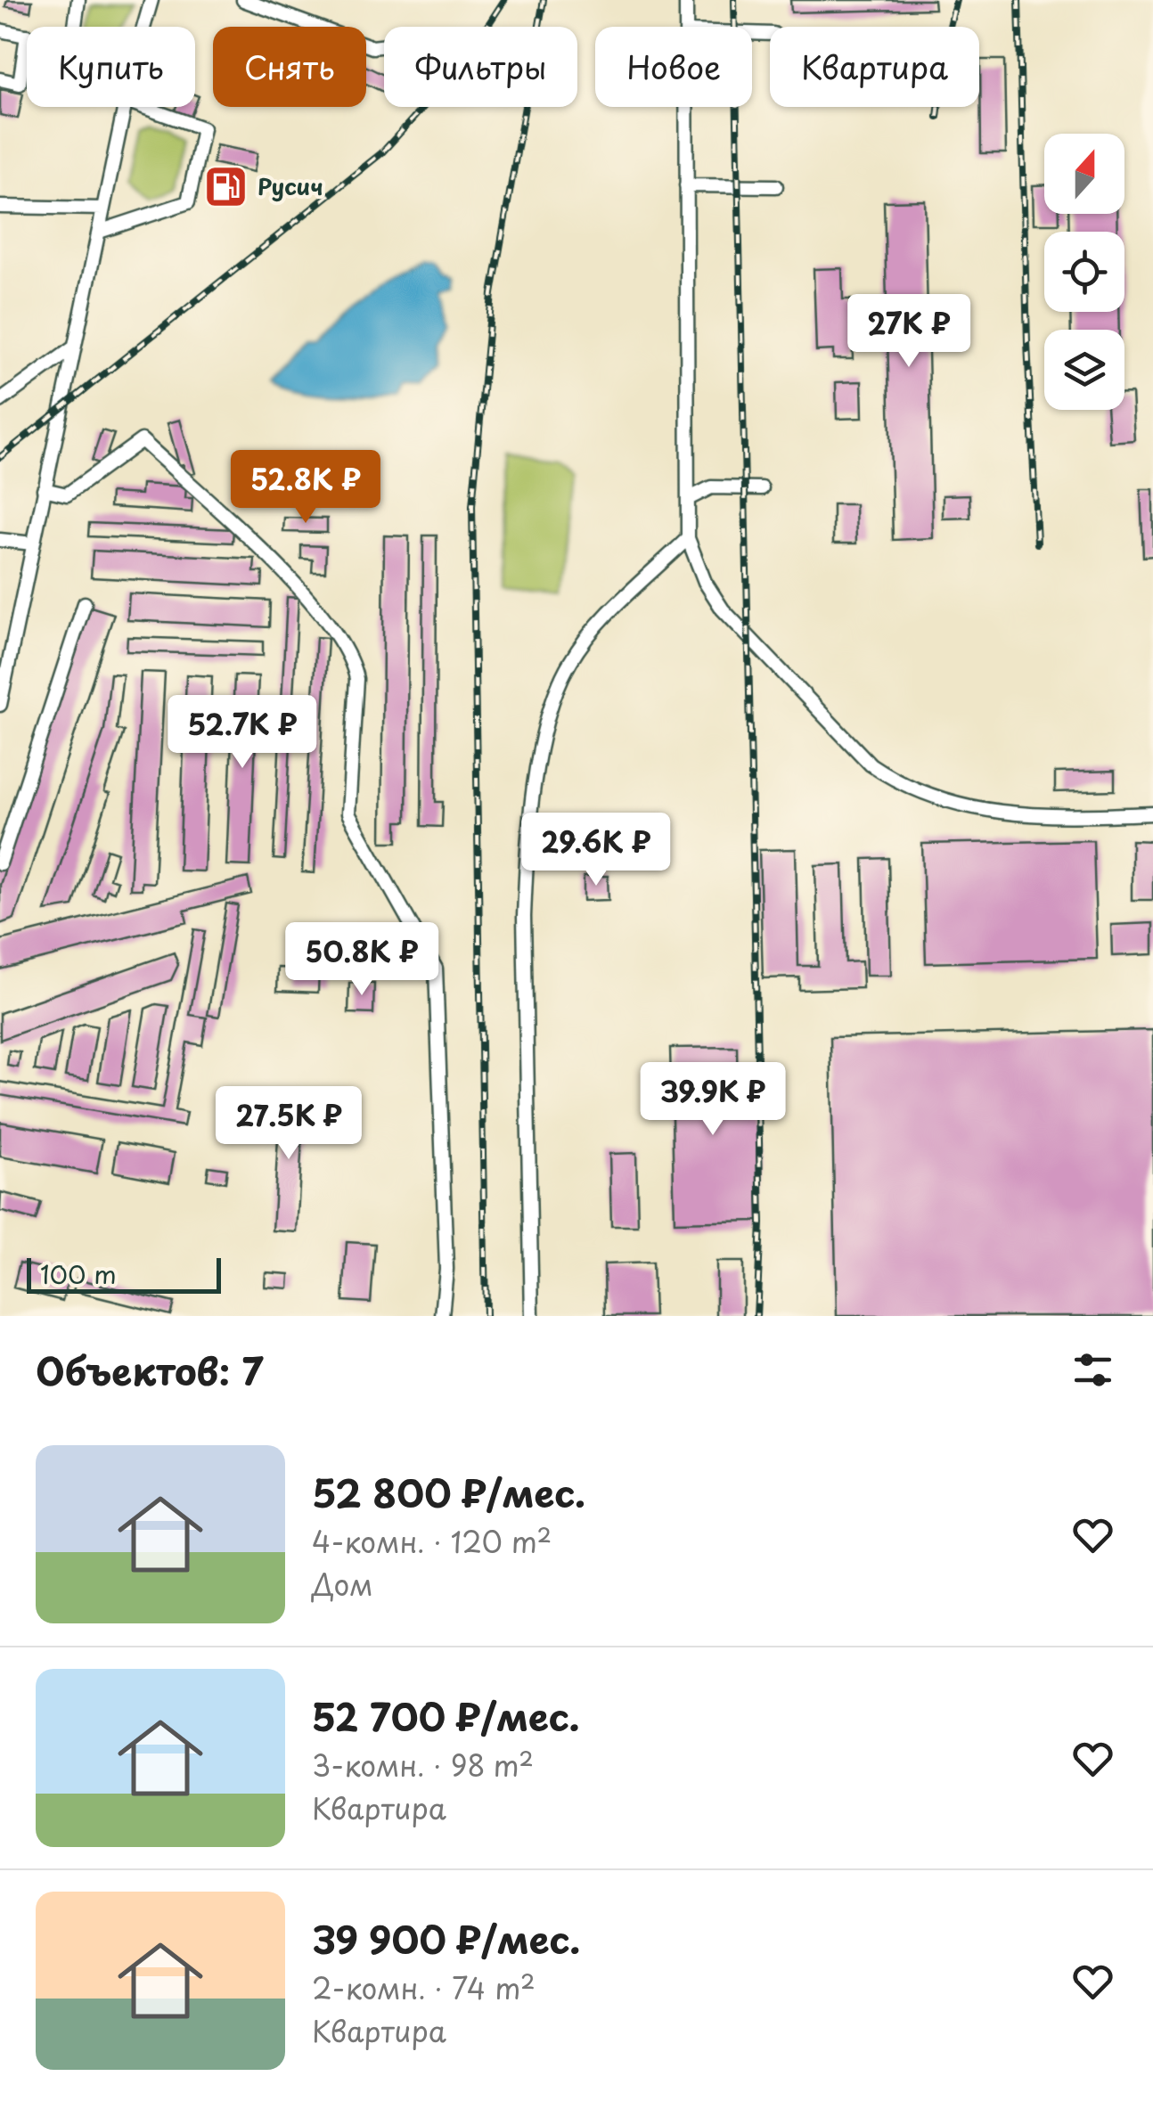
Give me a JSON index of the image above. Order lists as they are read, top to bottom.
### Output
{
  "places": {
    "fuel station": ["Русич"]
  },
  "scale_bar": "100 m",
  "north": "top",
  "page": {
    "chip": [
      "Купить",
      "Снять",
      "Фильтры",
      "Новое",
      "Квартира"
    ],
    "price": [
      "27K ₽",
      "52.8K ₽",
      "52.7K ₽",
      "29.6K ₽",
      "50.8K ₽",
      "39.9K ₽",
      "27.5K ₽"
    ],
    "scale": "100 m",
    "heading": "Объектов: 7",
    "list": [
      {
        "name": "52 800 ₽/мес.",
        "note": "4-комн. · 120 m² · Дом"
      },
      {
        "name": "52 700 ₽/мес.",
        "note": "3-комн. · 98 m² · Квартира"
      },
      {
        "name": "39 900 ₽/мес.",
        "note": "2-комн. · 74 m² · Квартира"
      }
    ]
  }
}
